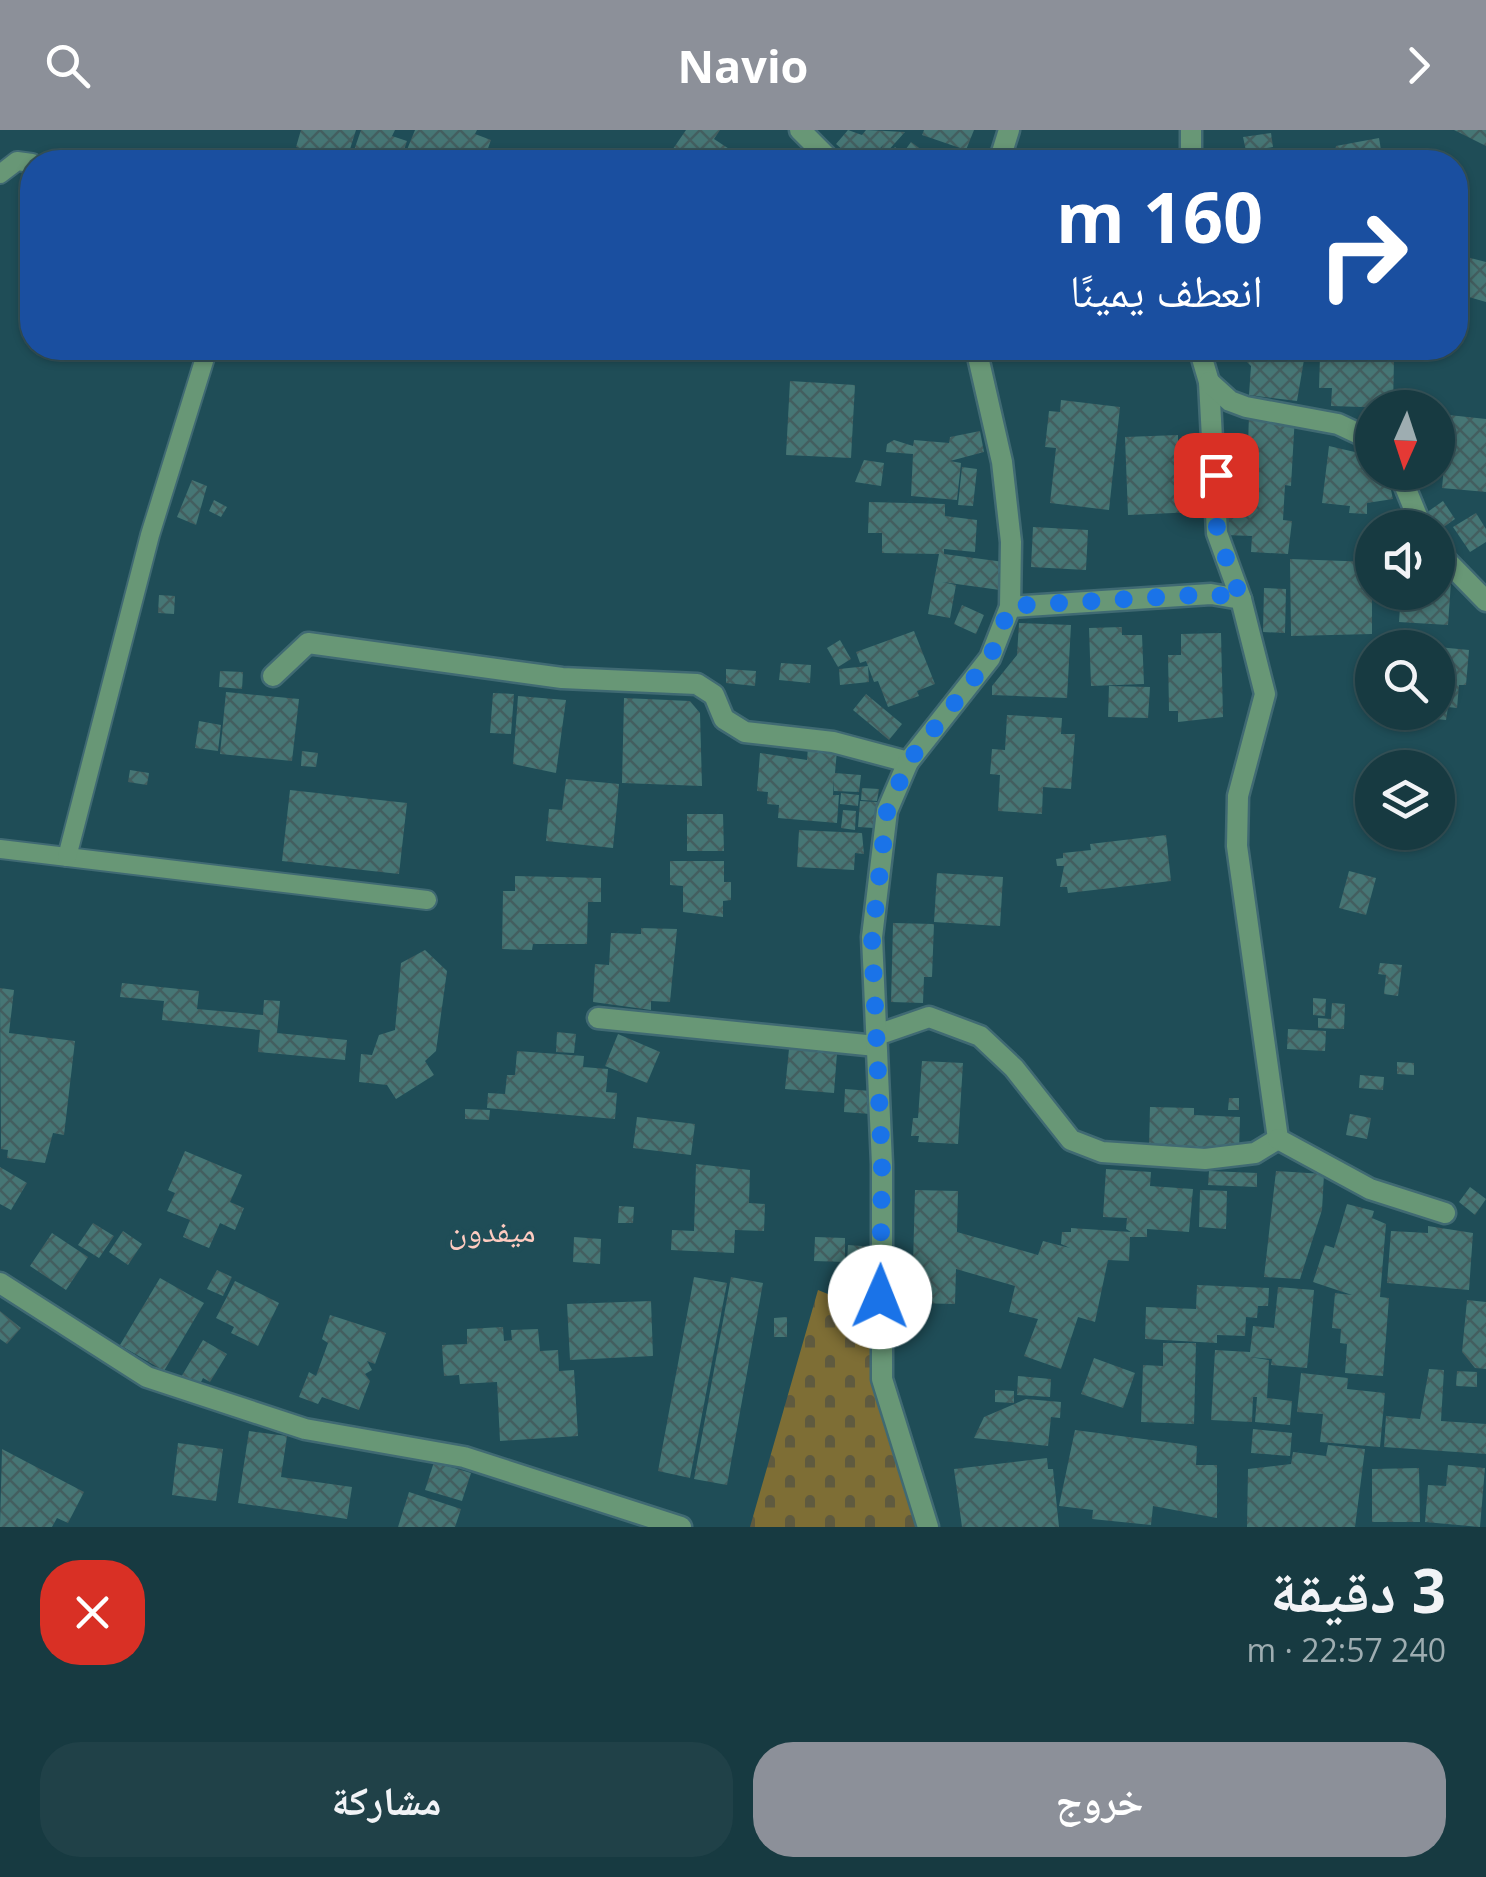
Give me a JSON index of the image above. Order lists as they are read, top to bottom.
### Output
{
  "districts": ["ميفدون"],
  "north": "bottom",
  "page": {
    "header": "Navio",
    "turn": ["160 m", "انعطف يمينًا"],
    "heading": ["3 دقيقة", "240 m · 22:57"],
    "buttons": ["خروج", "مشاركة"]
  }
}
